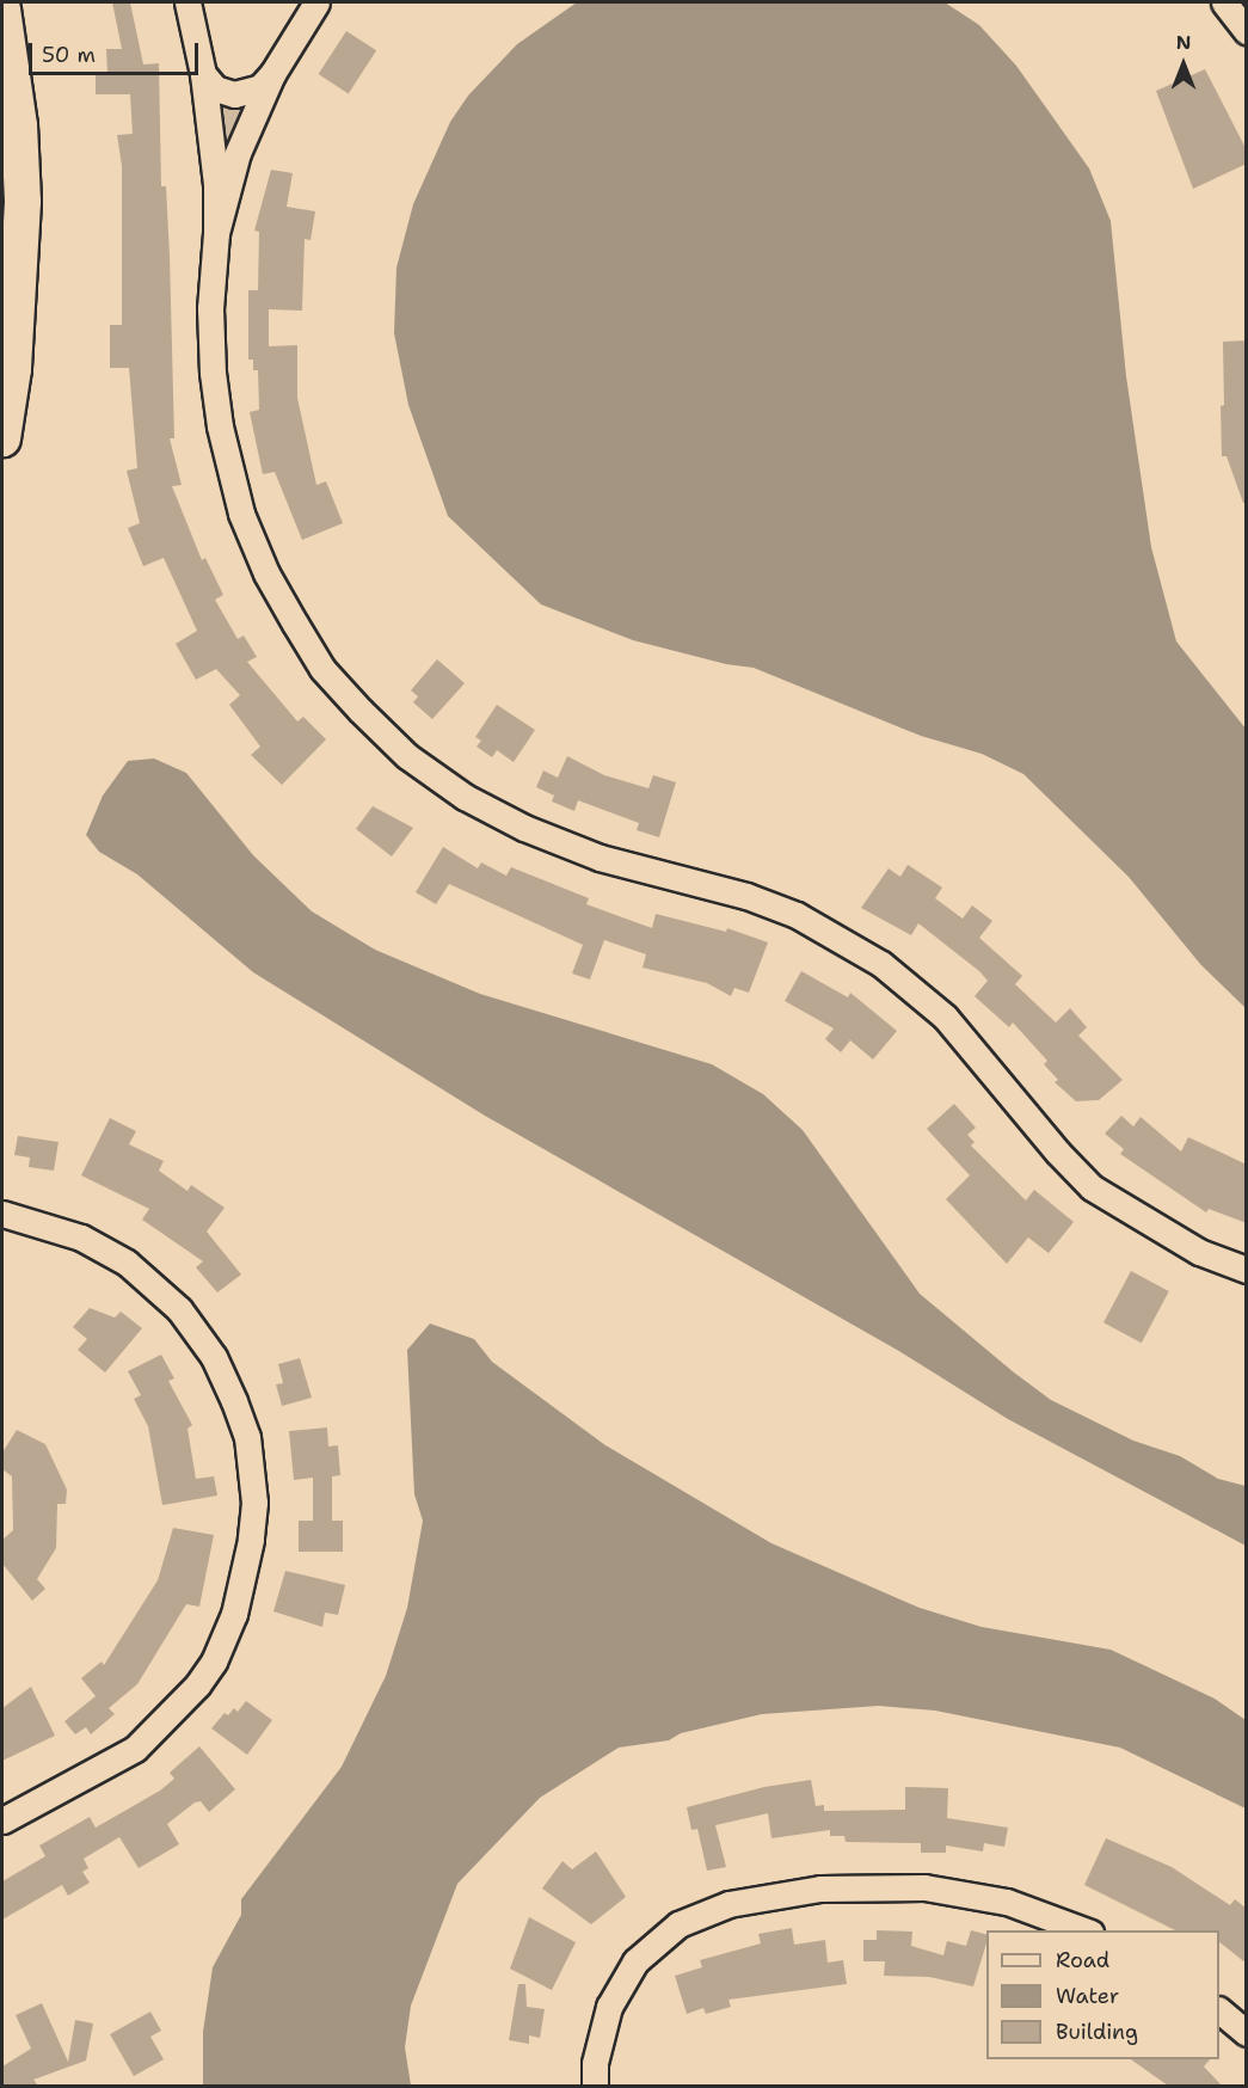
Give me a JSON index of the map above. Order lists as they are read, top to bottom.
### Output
{
  "legend": ["Road", "Water", "Building"],
  "scale_bar": "50 m",
  "north": "top"
}
